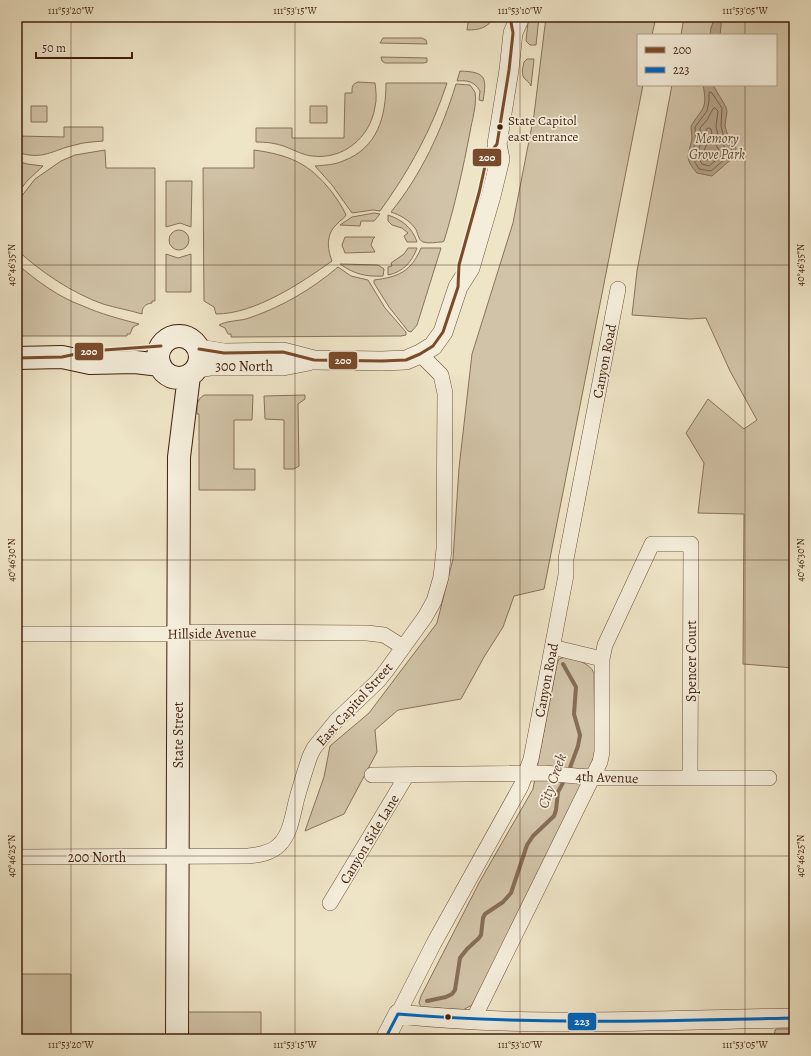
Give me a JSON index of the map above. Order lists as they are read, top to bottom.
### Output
{
  "streets": {
    "main road": ["300 North", "State Street"],
    "street": [
      "Canyon Road",
      "Hillside Avenue",
      "Spencer Court",
      "East Capitol Street",
      "4th Avenue",
      "Canyon Side Lane",
      "200 North"
    ]
  },
  "crossings": [
    ["Canyon Road", "4th Avenue"],
    ["300 North", "East Capitol Street"],
    ["300 North", "State Street"],
    ["Hillside Avenue", "East Capitol Street"],
    ["Hillside Avenue", "State Street"],
    ["Spencer Court", "4th Avenue"],
    ["East Capitol Street", "State Street"],
    ["East Capitol Street", "200 North"],
    ["State Street", "200 North"],
    ["4th Avenue", "Canyon Side Lane"]
  ],
  "water": ["City Creek"],
  "parks": ["Memory Grove Park"],
  "places": ["State Capitol east entrance"],
  "lines": ["transit line 200", "transit line 223"],
  "legend": ["200", "223"],
  "scale_bar": "50 m",
  "coordinates": [
    "111°53'20\"W",
    "111°53'15\"W",
    "111°53'10\"W",
    "111°53'05\"W",
    "40°46'35\"N",
    "40°46'30\"N",
    "40°46'25\"N"
  ]
}
